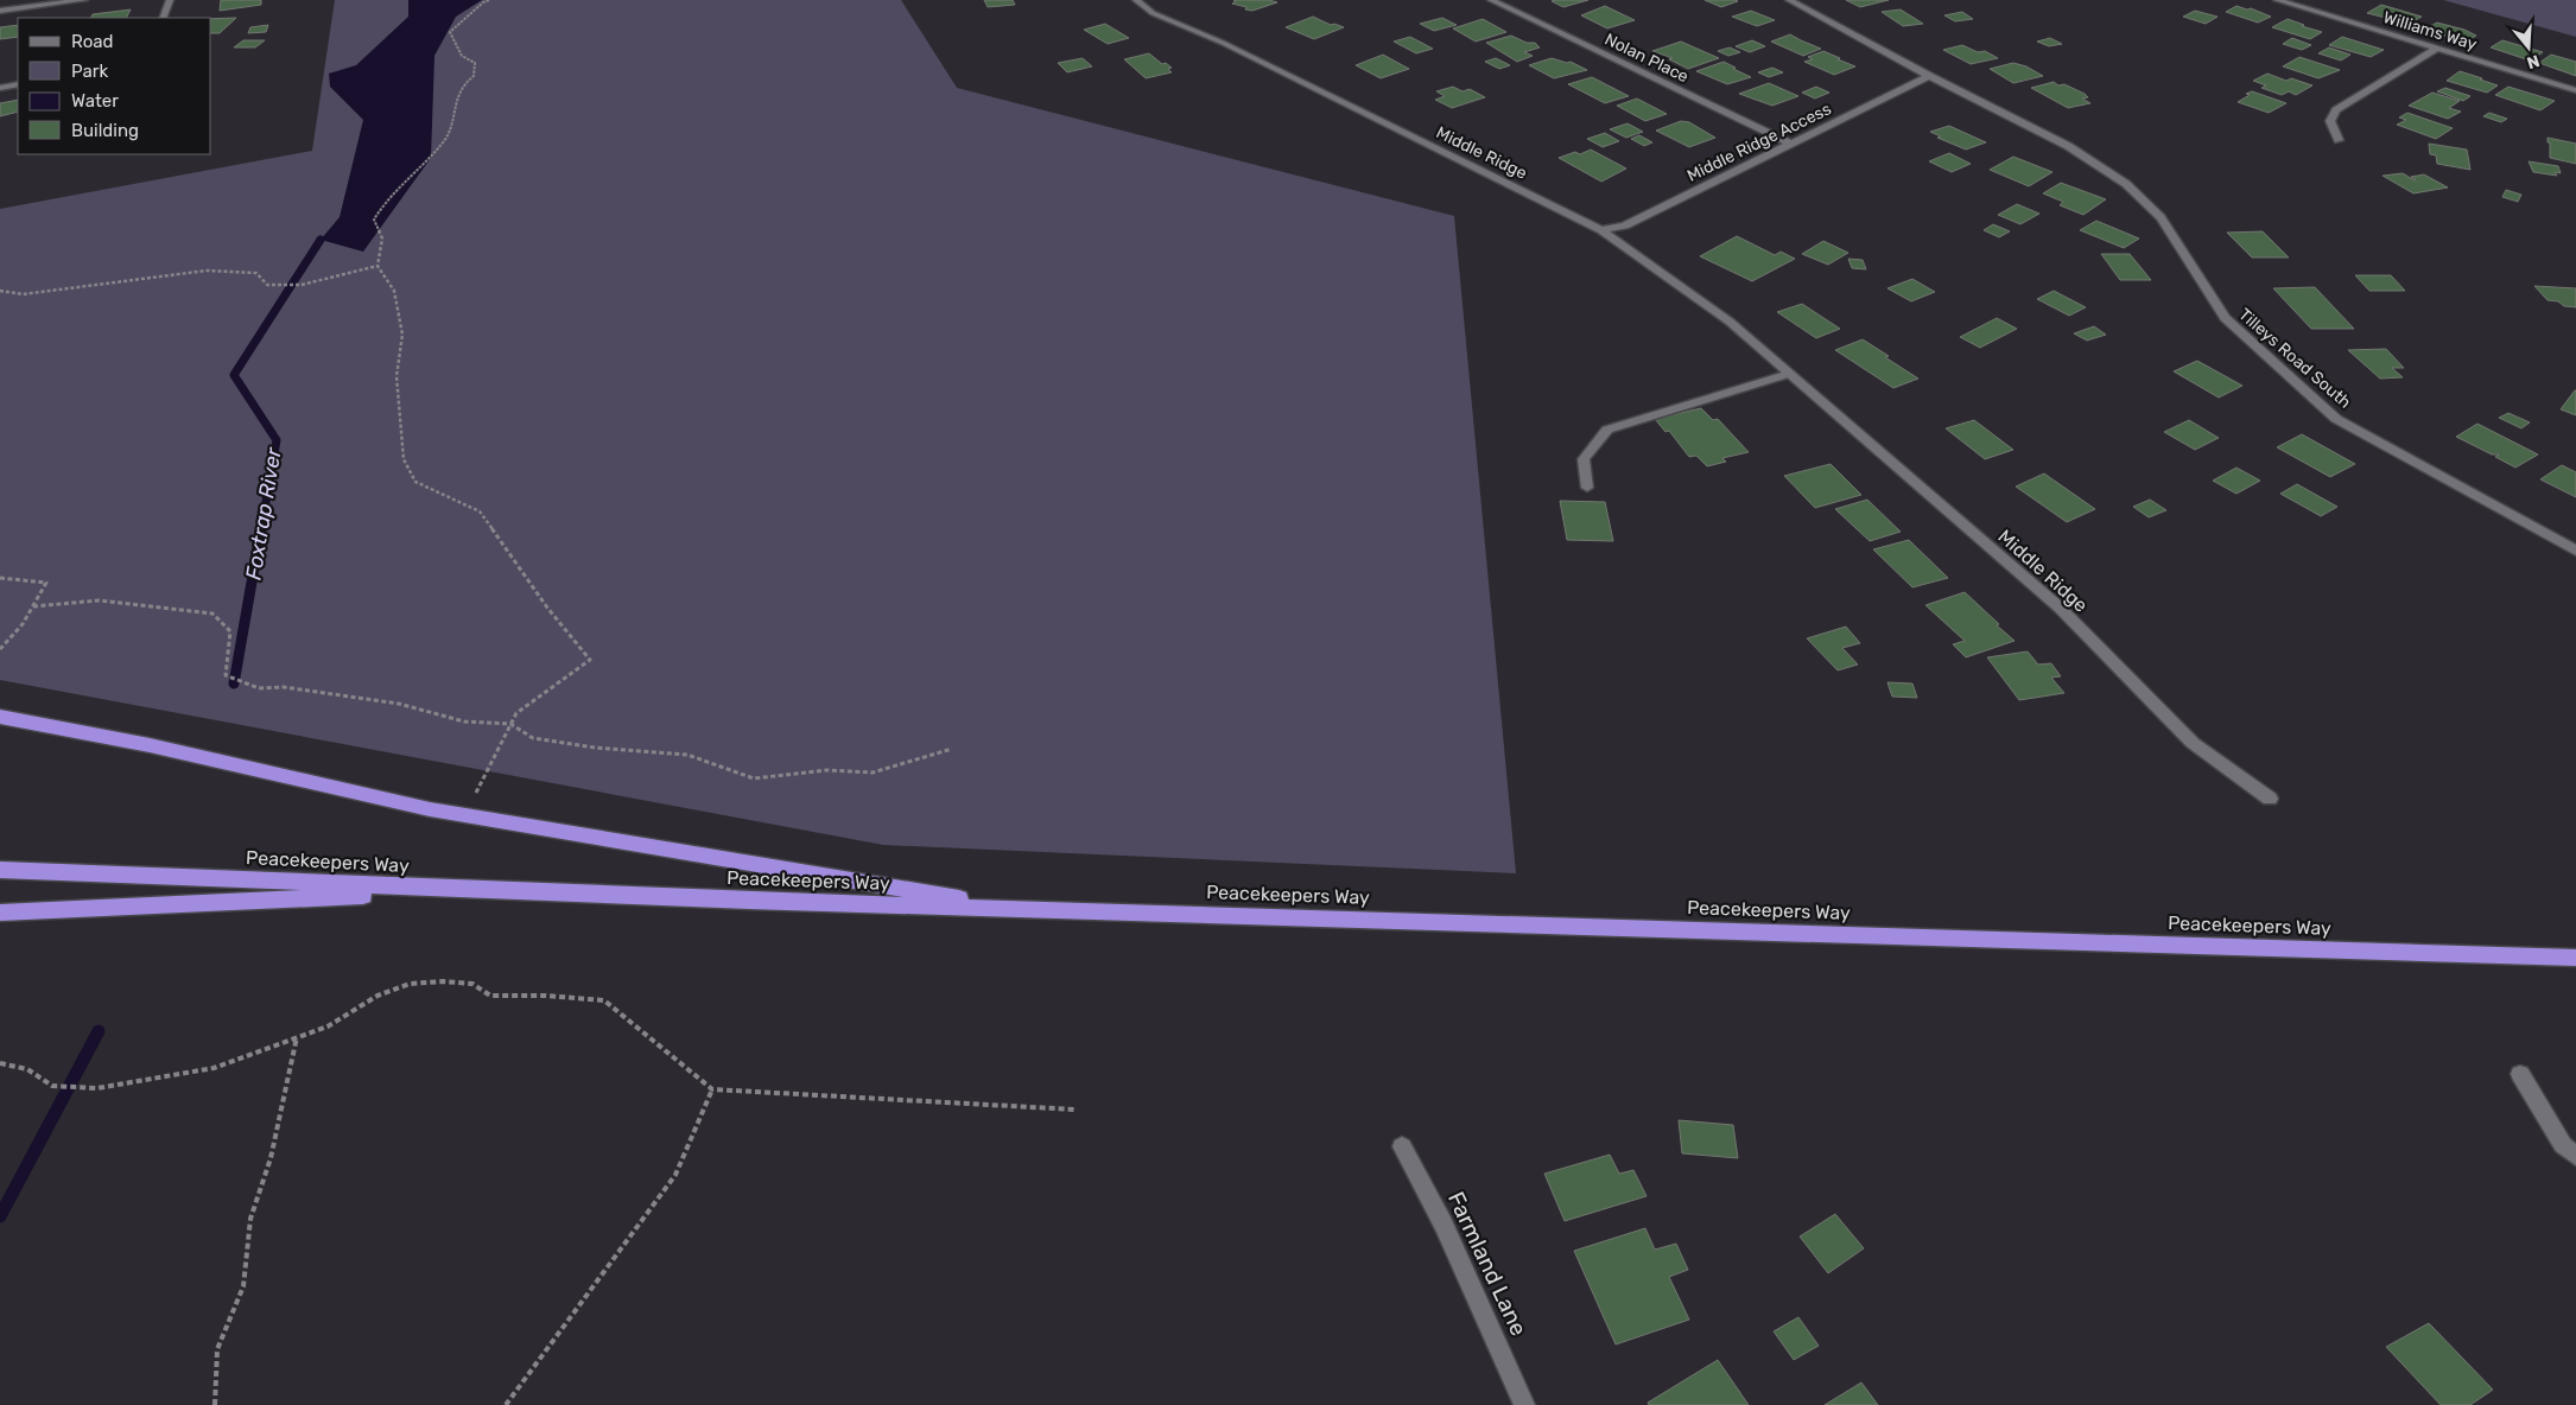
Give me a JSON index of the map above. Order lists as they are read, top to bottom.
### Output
{
  "streets": {
    "highway": ["Peacekeepers Way"],
    "street": [
      "Williams Way",
      "Nolan Place",
      "Middle Ridge Access",
      "Middle Ridge",
      "Tilleys Road South",
      "Farmland Lane"
    ]
  },
  "crossings": [
    ["Nolan Place", "Middle Ridge Access"],
    ["Middle Ridge Access", "Middle Ridge"],
    ["Middle Ridge Access", "Tilleys Road South"]
  ],
  "water": ["Foxtrap River"],
  "legend": [
    "Road",
    "Park",
    "Water",
    "Building"
  ],
  "north": "bottom"
}
